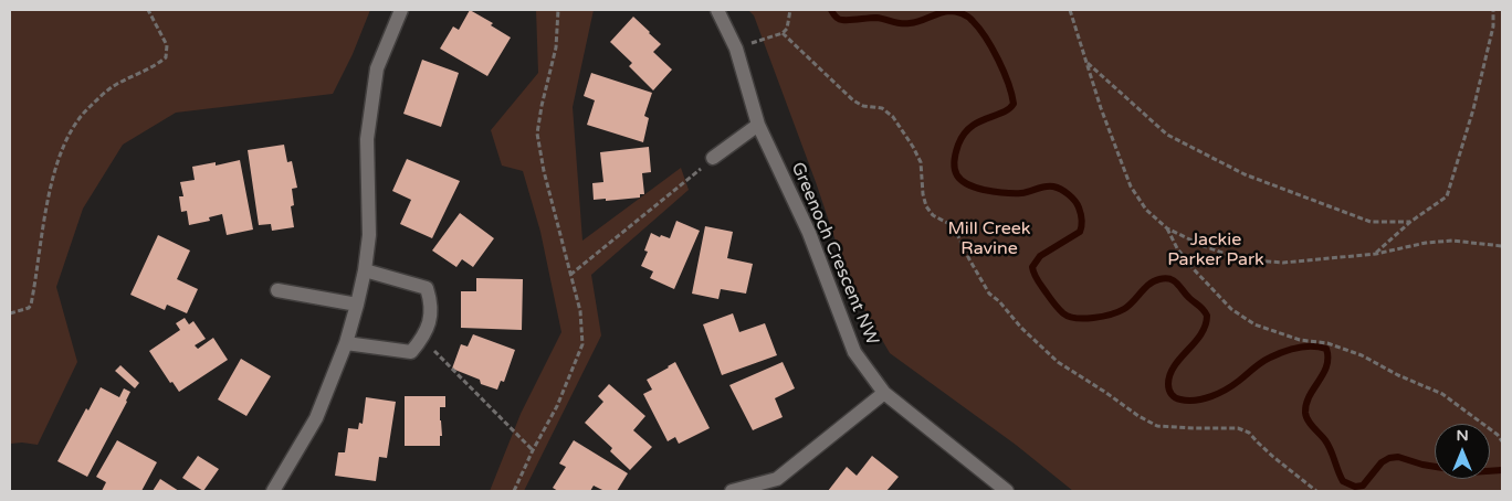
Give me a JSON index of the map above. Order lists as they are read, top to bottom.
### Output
{
  "streets": {
    "street": ["Greenoch Crescent NW"]
  },
  "parks": ["Mill Creek Ravine", "Jackie Parker Park"],
  "north": "top"
}
